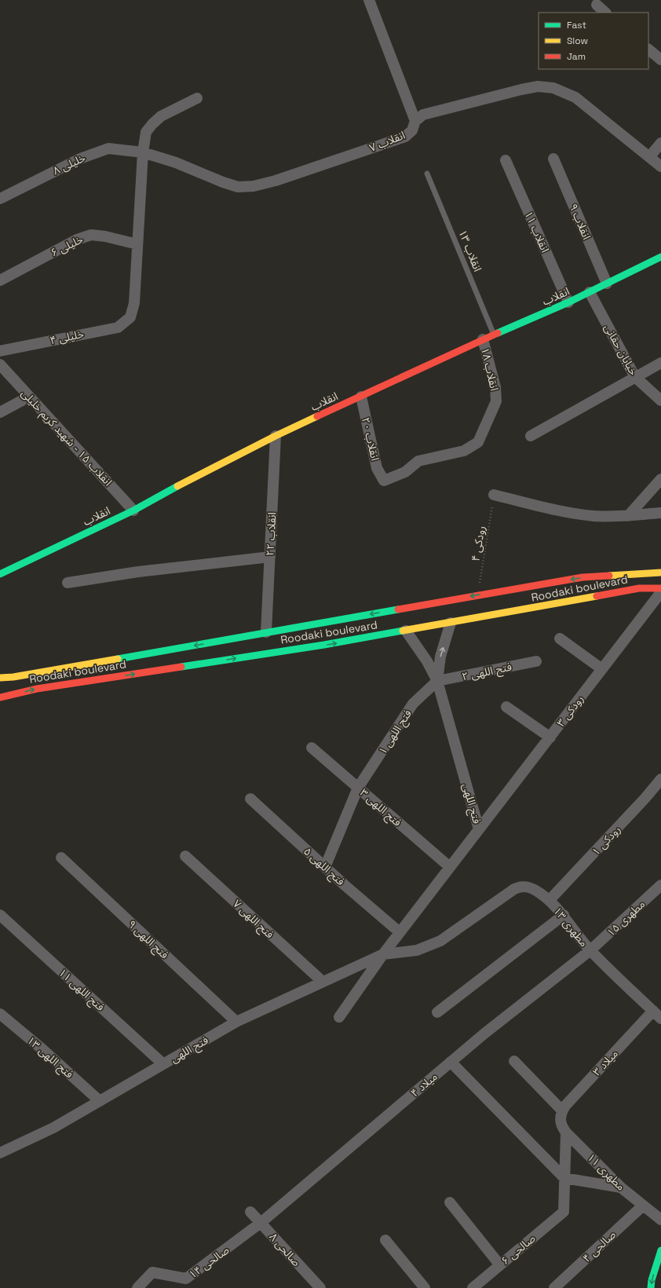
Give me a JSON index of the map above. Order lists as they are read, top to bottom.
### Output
{
  "streets": {
    "main road": ["انقلاب", "Roodaki boulevard"],
    "street": [
      "انقلاب ۷",
      "خلیلی ۸",
      "انقلاب ۹",
      "انقلاب ۱۱",
      "خلیلی ۶",
      "خلیلی ۴",
      "خیابان حقانی",
      "انقلاب ۱۸",
      "انقلاب ۱۵ - شهید کریم خلیلی",
      "انقلاب ۲۰",
      "انقلاب ۲۲",
      "فتح اللهی ۲",
      "رودکی ۳",
      "فتح اللهی ۱",
      "فتح اللهی",
      "فتح اللهی ۳",
      "رودکی ۱",
      "فتح اللهی ۵",
      "مطهری ۱۵",
      "فتح اللهی ۷",
      "مطهری ۱۳",
      "فتح اللهی ۹",
      "فتح اللهی ۱۱",
      "فتح اللهی ۱۳",
      "میلاد ۳",
      "میلاد ۴",
      "مطهری ۱۱",
      "صالحی ۴",
      "صالحی ۸",
      "صالحی ۶",
      "صالحی ۱۴"
    ],
    "lane": ["انقلاب ۱۳"],
    "path": ["رودکی ۴"]
  },
  "crossings": [
    ["انقلاب ۷", "خلیلی ۸"],
    ["انقلاب ۹", "انقلاب"],
    ["انقلاب ۱۱", "انقلاب"],
    ["خلیلی ۶", "خلیلی ۴"],
    ["انقلاب ۱۳", "انقلاب"],
    ["انقلاب", "خیابان حقانی"],
    ["انقلاب", "انقلاب ۱۸"],
    ["انقلاب", "انقلاب ۱۵ - شهید کریم خلیلی"],
    ["انقلاب", "انقلاب ۲۰"],
    ["انقلاب", "انقلاب ۲۲"],
    ["انقلاب ۱۸", "انقلاب ۲۰"],
    ["انقلاب ۲۲", "Roodaki boulevard"],
    ["رودکی ۴", "Roodaki boulevard"],
    ["فتح اللهی ۲", "فتح اللهی ۱"],
    ["فتح اللهی ۲", "فتح اللهی"],
    ["رودکی ۳", "فتح اللهی"],
    ["فتح اللهی ۱", "فتح اللهی"],
    ["فتح اللهی ۱", "فتح اللهی ۳"],
    ["فتح اللهی ۱", "فتح اللهی ۵"],
    ["فتح اللهی", "فتح اللهی ۳"],
    ["فتح اللهی", "فتح اللهی ۵"],
    ["فتح اللهی", "فتح اللهی ۷"],
    ["فتح اللهی", "مطهری ۱۳"],
    ["فتح اللهی", "فتح اللهی ۹"],
    ["فتح اللهی", "فتح اللهی ۱۱"],
    ["فتح اللهی", "فتح اللهی ۱۳"],
    ["رودکی ۱", "مطهری ۱۳"],
    ["مطهری ۱۵", "مطهری ۱۳"],
    ["مطهری ۱۵", "میلاد ۴"],
    ["مطهری ۱۳", "میلاد ۳"],
    ["مطهری ۱۳", "میلاد ۴"],
    ["میلاد ۳", "مطهری ۱۱"],
    ["میلاد ۴", "صالحی ۸"],
    ["میلاد ۴", "صالحی ۱۴"],
    ["مطهری ۱۱", "صالحی ۴"],
    ["صالحی ۸", "صالحی ۱۴"]
  ],
  "legend": ["Fast", "Slow", "Jam"]
}
